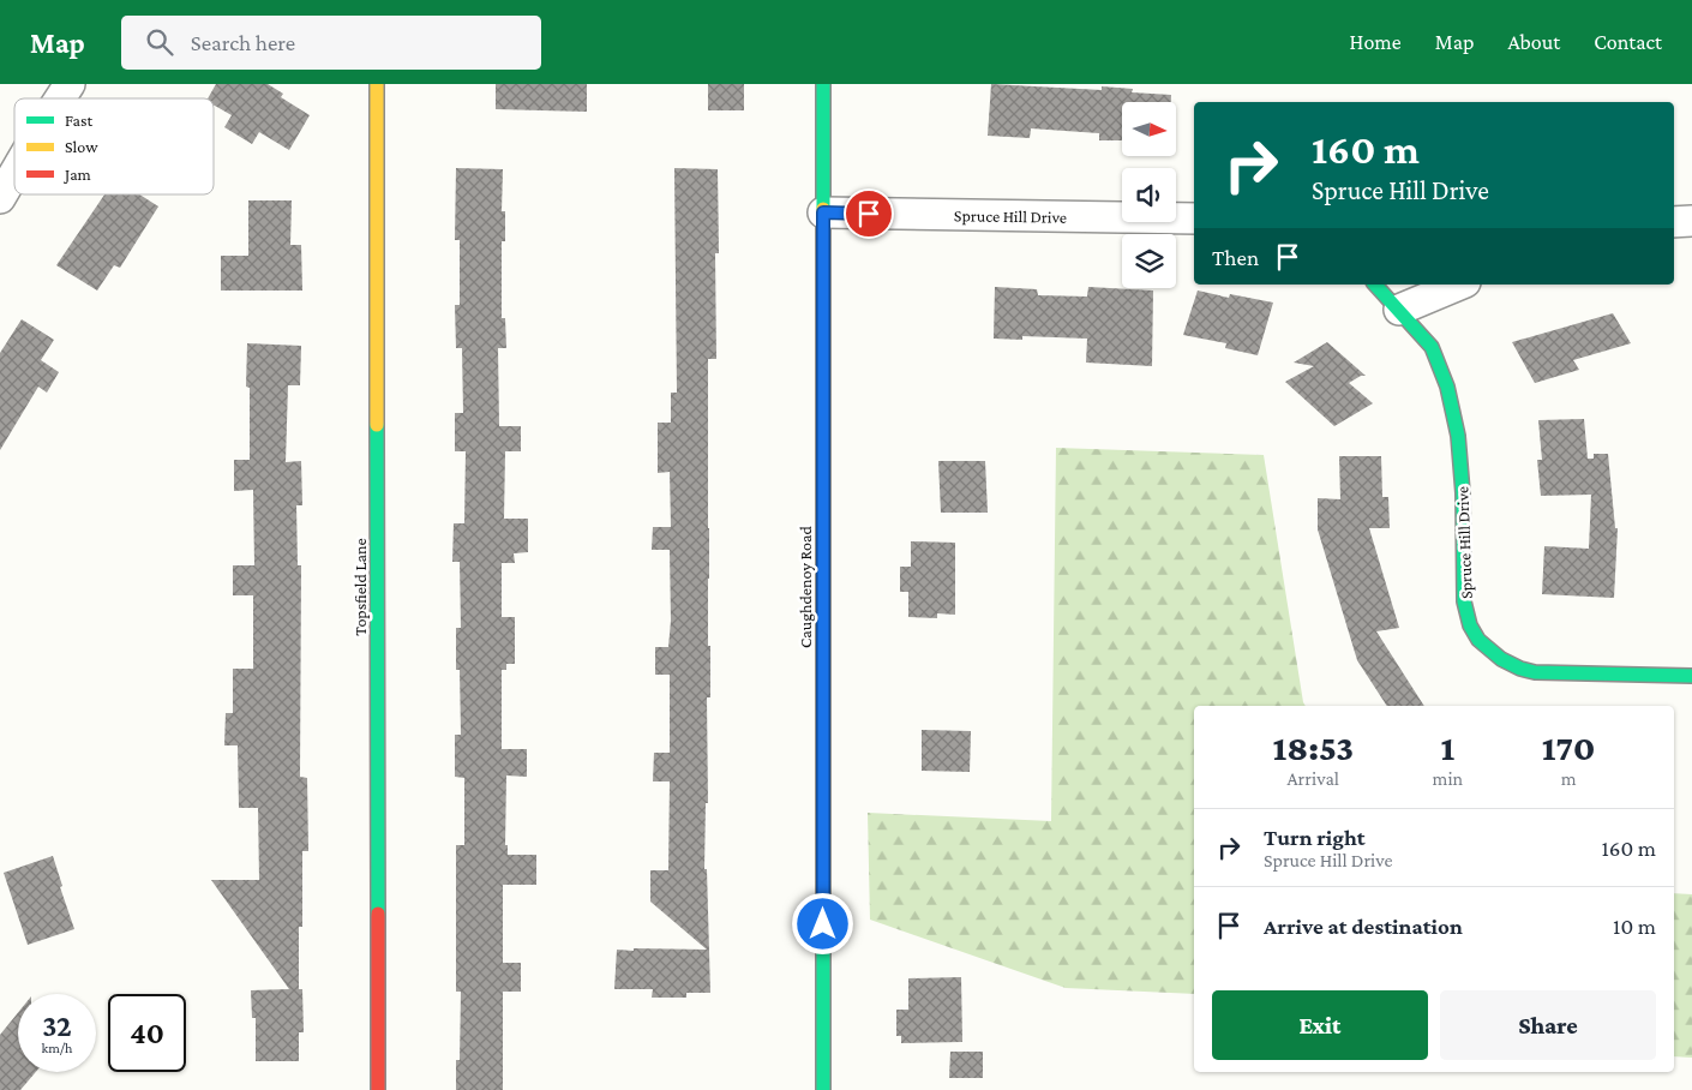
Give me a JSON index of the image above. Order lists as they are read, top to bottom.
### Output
{
  "streets": {
    "street": ["Spruce Hill Drive", "Topsfield Lane", "Caughdenoy Road"]
  },
  "crossings": [
    ["Spruce Hill Drive", "Caughdenoy Road"]
  ],
  "legend": ["Fast", "Slow", "Jam"],
  "north": "right",
  "page": {
    "header": "Map",
    "search": "Search here",
    "nav": [
      "Home",
      "Map",
      "About",
      "Contact"
    ],
    "turn": ["160 m", "Spruce Hill Drive"],
    "then": "Then",
    "eta": [
      "18:53",
      "Arrival",
      "1",
      "min",
      "170",
      "m"
    ],
    "list": [
      {
        "name": "Turn right",
        "note": "Spruce Hill Drive",
        "value": "160 m"
      },
      {
        "name": "Arrive at destination",
        "value": "10 m"
      }
    ],
    "buttons": ["Exit", "Share"],
    "speed": "32 km/h",
    "limit": "40"
  }
}
